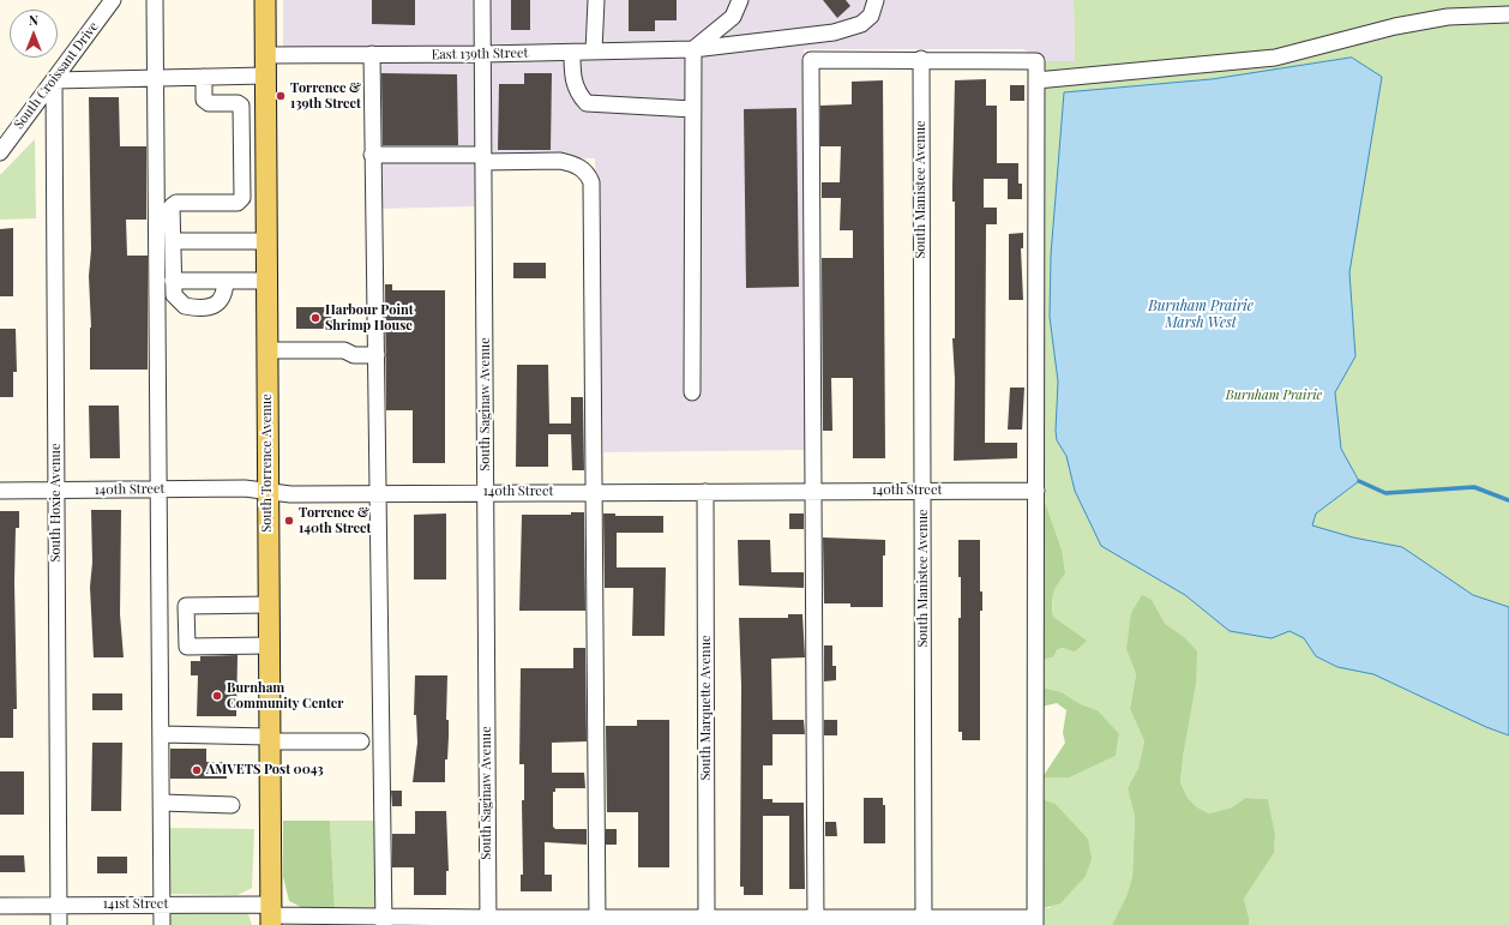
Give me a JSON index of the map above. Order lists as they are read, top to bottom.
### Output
{
  "streets": {
    "main road": ["South Torrence Avenue"],
    "street": [
      "East 139th Street",
      "South Croissant Drive",
      "South Manistee Avenue",
      "South Saginaw Avenue",
      "140th Street",
      "South Hoxie Avenue",
      "South Marquette Avenue",
      "141st Street"
    ]
  },
  "crossings": [
    ["East 139th Street", "South Saginaw Avenue"],
    ["East 139th Street", "South Torrence Avenue"],
    ["South Croissant Drive", "South Hoxie Avenue"],
    ["South Manistee Avenue", "140th Street"],
    ["South Manistee Avenue", "141st Street"],
    ["South Saginaw Avenue", "140th Street"],
    ["South Saginaw Avenue", "141st Street"],
    ["South Torrence Avenue", "140th Street"],
    ["South Torrence Avenue", "141st Street"],
    ["140th Street", "South Hoxie Avenue"],
    ["140th Street", "South Marquette Avenue"],
    ["South Hoxie Avenue", "141st Street"],
    ["South Marquette Avenue", "141st Street"]
  ],
  "water": ["Burnham Prairie Marsh West"],
  "parks": ["Burnham Prairie"],
  "places": [
    "Torrence & 139th Street",
    "Harbour Point Shrimp House",
    "Torrence & 140th Street",
    "Burnham Community Center",
    "AMVETS Post 0043"
  ],
  "north": "top"
}
